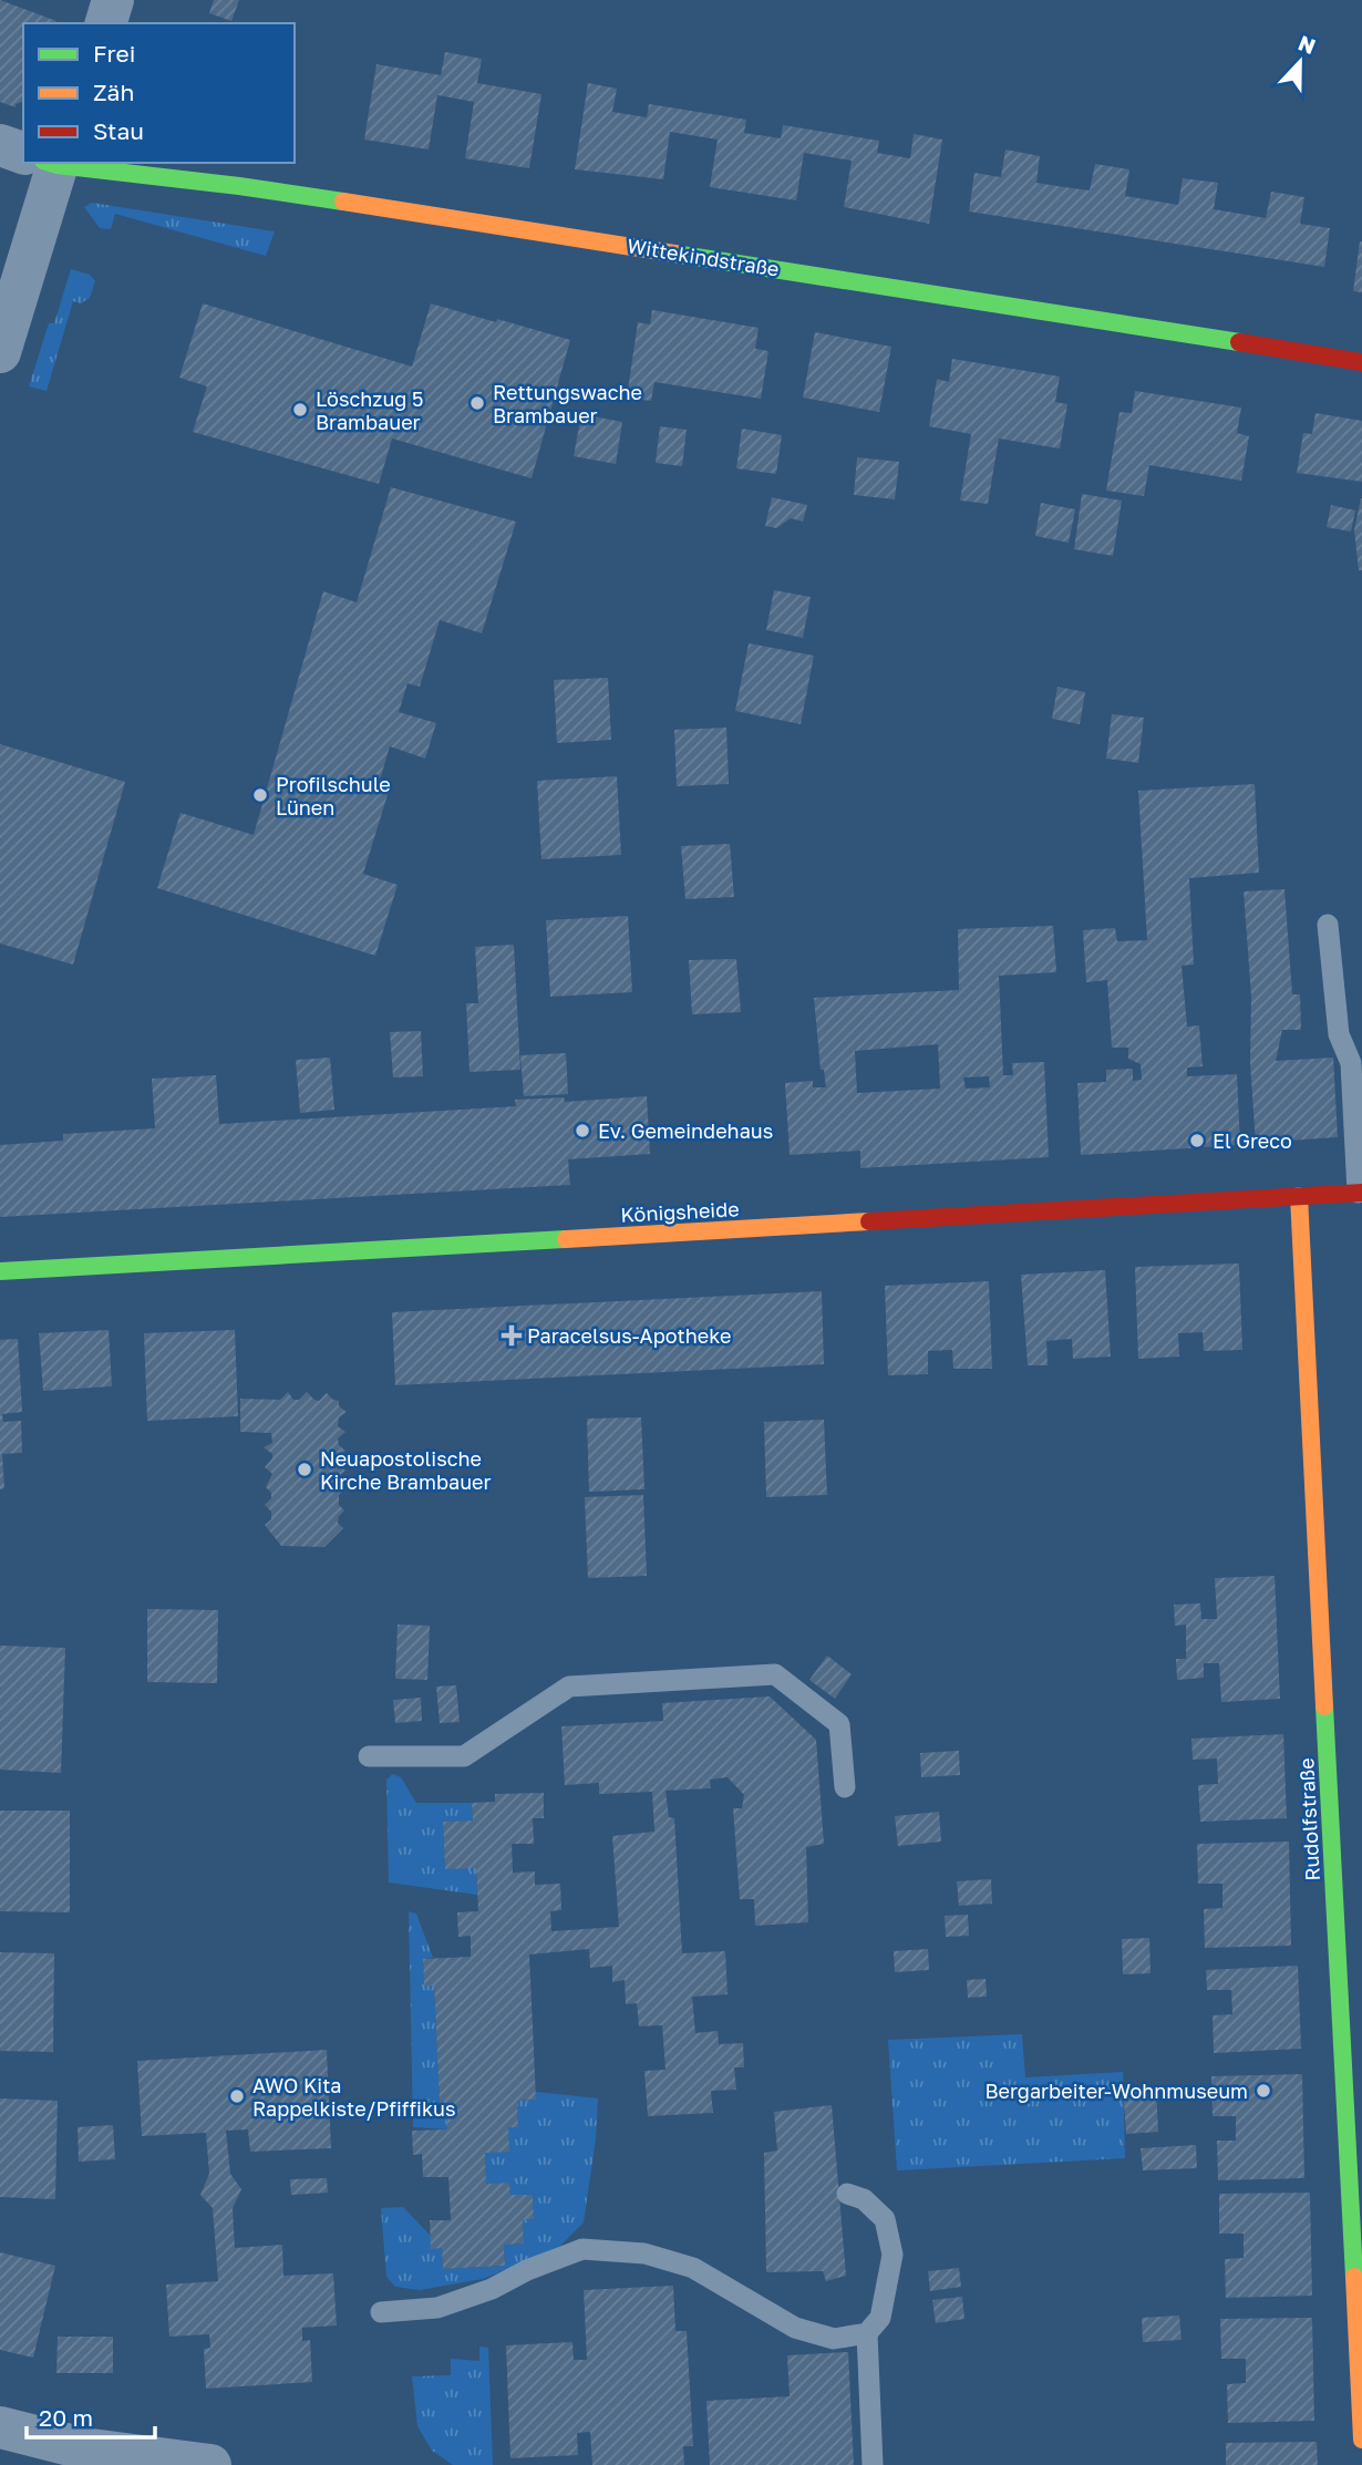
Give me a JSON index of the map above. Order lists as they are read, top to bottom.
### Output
{
  "streets": {
    "street": ["Wittekindstraße", "Königsheide", "Rudolfstraße"]
  },
  "crossings": [
    ["Königsheide", "Rudolfstraße"]
  ],
  "places": {
    "other": [
      "Rettungswache Brambauer",
      "Löschzug 5 Brambauer",
      "Profilschule Lünen",
      "Ev. Gemeindehaus",
      "El Greco",
      "Neuapostolische Kirche Brambauer",
      "Bergarbeiter-Wohnmuseum",
      "AWO Kita Rappelkiste/Pfiffikus"
    ],
    "health": ["Paracelsus-Apotheke"]
  },
  "legend": ["Frei", "Zäh", "Stau"],
  "scale_bar": "20 m",
  "north": "top"
}
